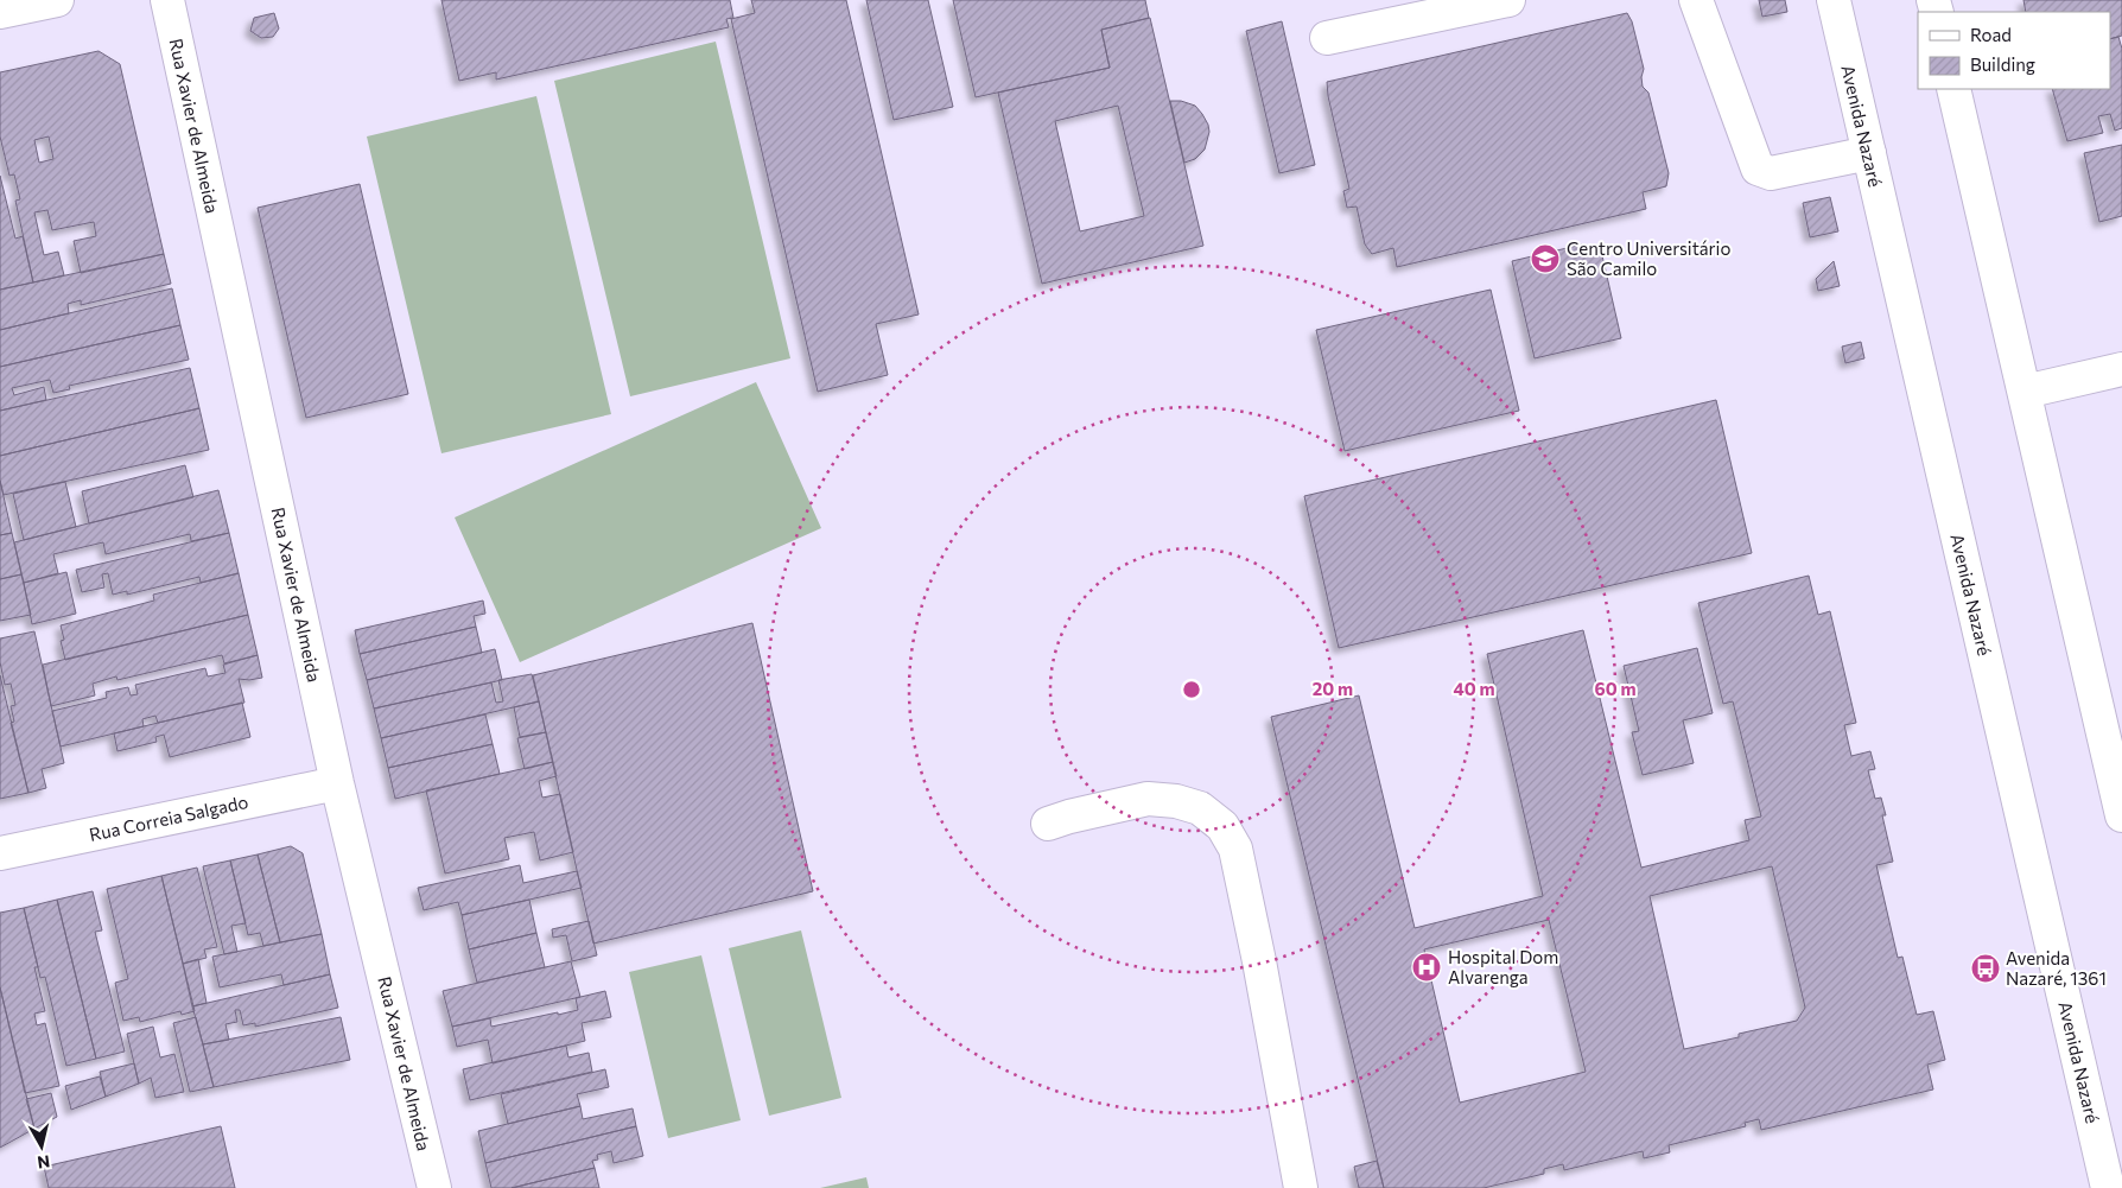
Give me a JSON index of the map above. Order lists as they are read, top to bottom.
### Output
{
  "streets": {
    "main road": ["Rua Xavier de Almeida", "Avenida Nazaré", "Rua Correia Salgado"]
  },
  "crossings": [
    ["Rua Xavier de Almeida", "Rua Correia Salgado"]
  ],
  "places": {
    "school or university": ["Centro Universitário São Camilo"],
    "hospital": ["Hospital Dom Alvarenga"],
    "bus stop": ["Avenida Nazaré, 1361"]
  },
  "legend": ["Road", "Building"],
  "north": "bottom",
  "rings": ["20 m", "40 m", "60 m"]
}
